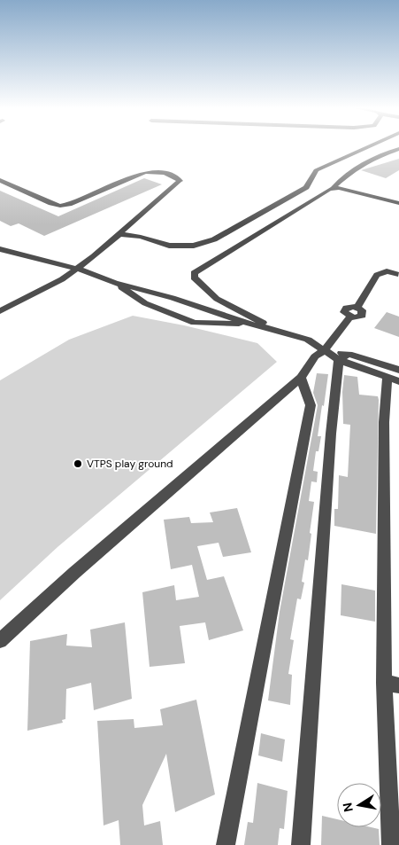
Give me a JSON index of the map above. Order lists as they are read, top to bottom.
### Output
{
  "places": ["VTPS play ground"],
  "north": "left"
}
